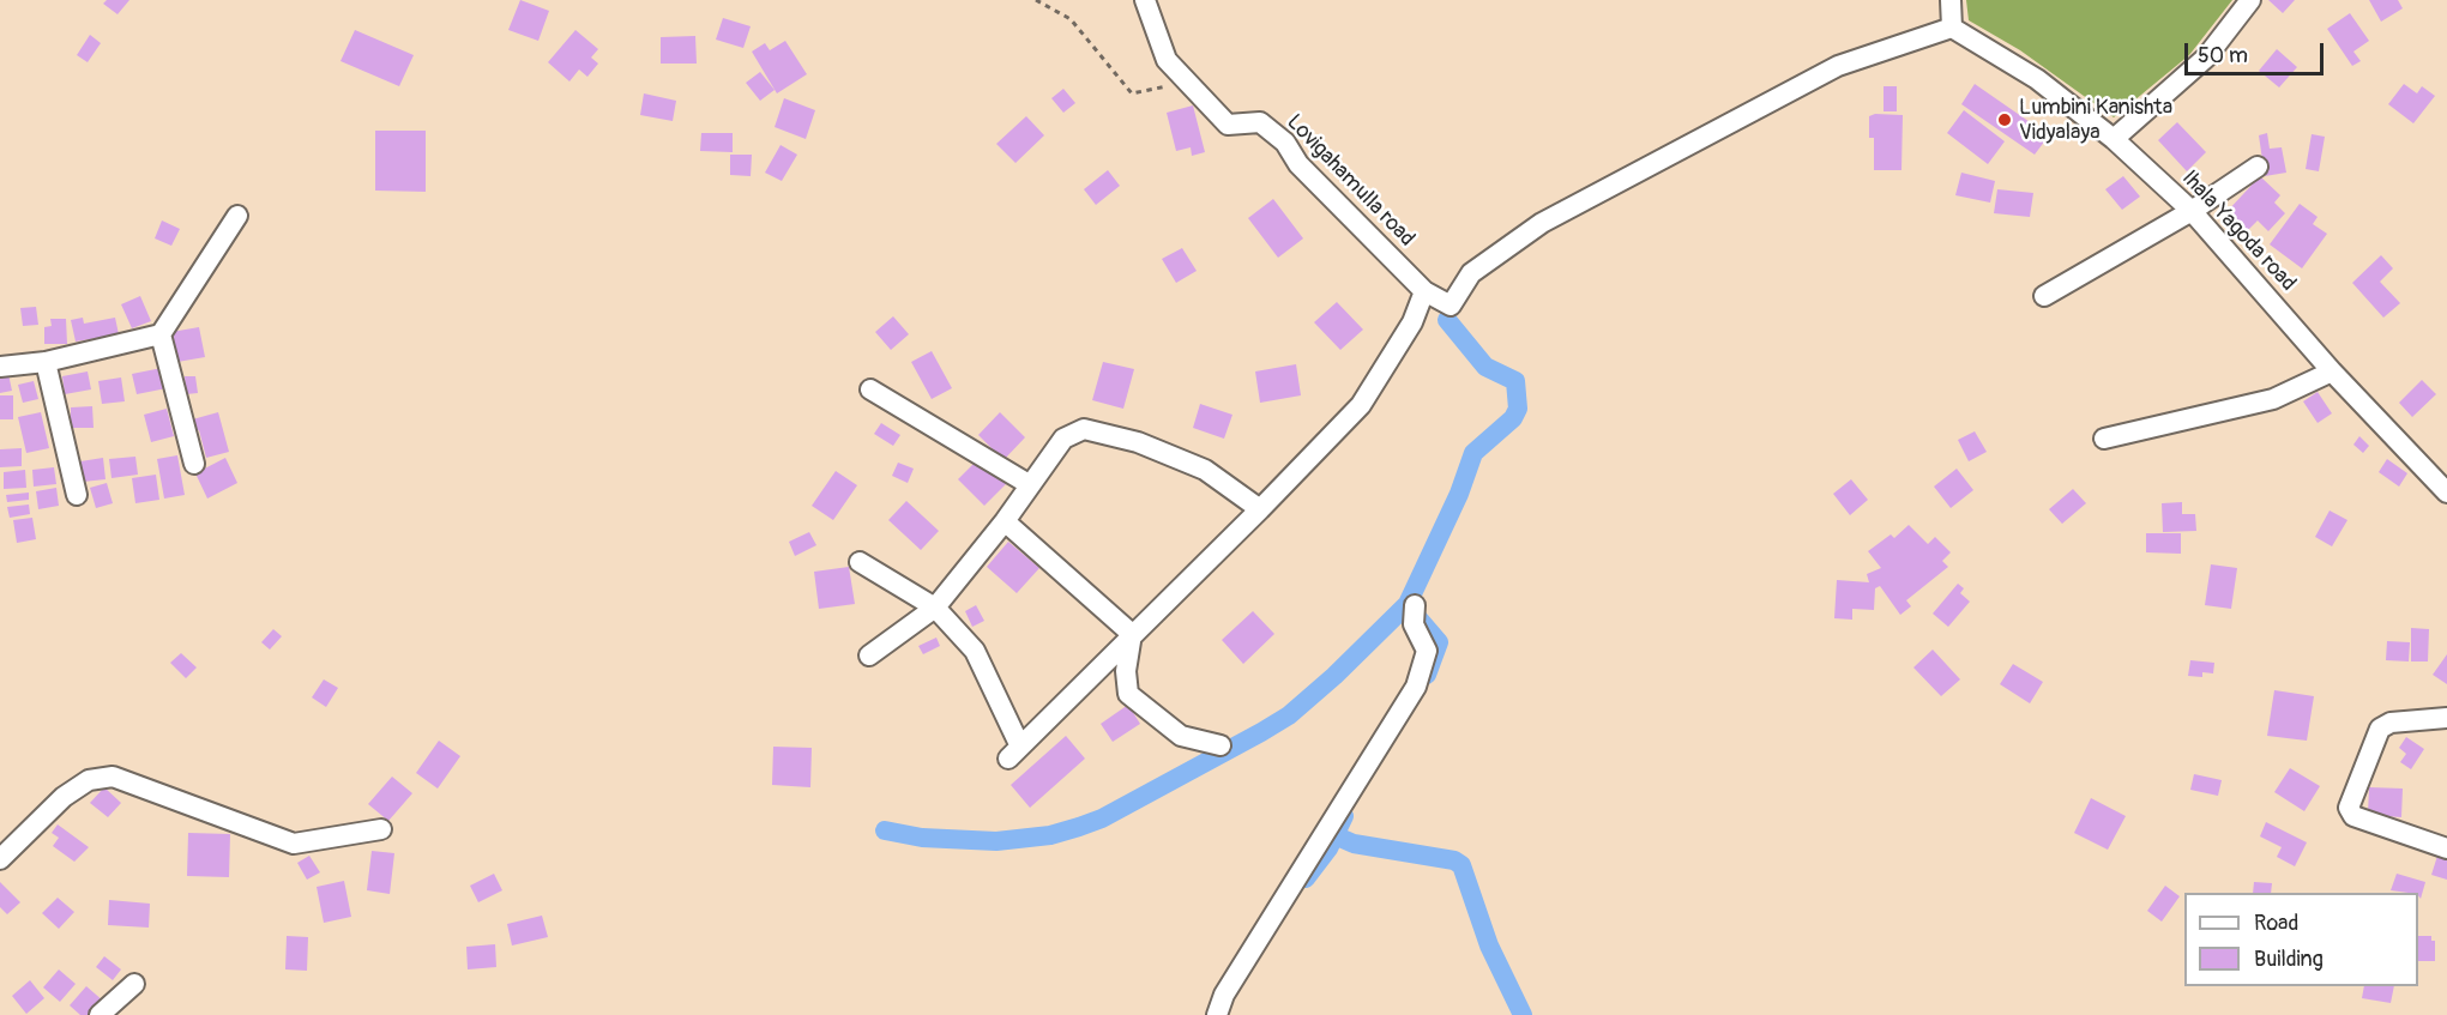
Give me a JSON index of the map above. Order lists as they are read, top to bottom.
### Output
{
  "streets": {
    "street": ["Lovigahamulla road", "Ihala Yagoda road"]
  },
  "crossings": [
    ["Lovigahamulla road", "Ihala Yagoda road"]
  ],
  "places": ["Lumbini Kanishta Vidyalaya"],
  "legend": ["Road", "Building"],
  "scale_bar": "50 m"
}
